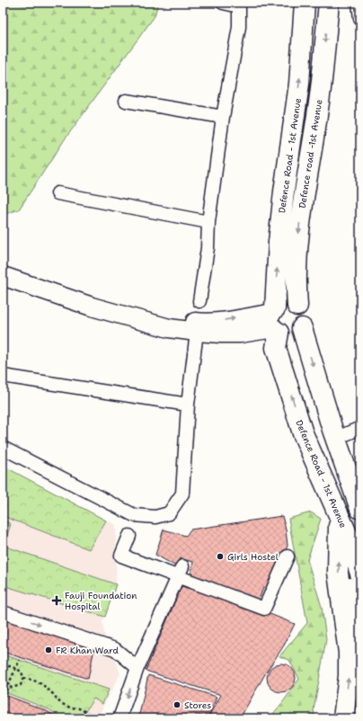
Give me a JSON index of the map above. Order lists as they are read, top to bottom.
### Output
{
  "streets": {
    "main road": ["Defence road -1st Avenue", "Defence Road - 1st Avenue"]
  },
  "crossings": [
    ["Defence road -1st Avenue", "Defence Road - 1st Avenue"]
  ],
  "one_way": ["Defence road -1st Avenue", "Defence Road - 1st Avenue"],
  "places": {
    "other": ["Girls Hostel", "FR Khan Ward", "Stores"],
    "health": ["Fauji Foundation Hospital"]
  }
}
